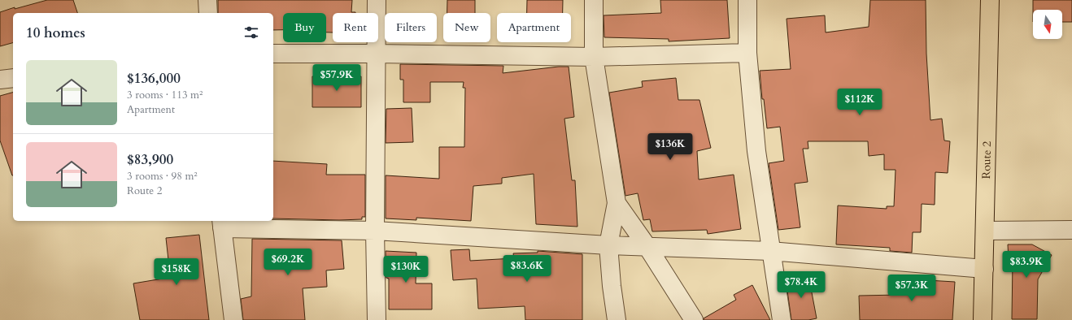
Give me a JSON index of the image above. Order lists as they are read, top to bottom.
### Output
{
  "streets": {
    "highway": ["Route 2"]
  },
  "north": "bottom",
  "page": {
    "chip": [
      "Buy",
      "Rent",
      "Filters",
      "New",
      "Apartment"
    ],
    "heading": "10 homes",
    "list": [
      {
        "name": "$136,000",
        "note": "3 rooms · 113 m² · Apartment"
      },
      {
        "name": "$83,900",
        "note": "3 rooms · 98 m² · Route 2"
      }
    ],
    "price": [
      "$57.9K",
      "$112K",
      "$136K",
      "$69.2K",
      "$83.9K",
      "$83.6K",
      "$130K",
      "$158K",
      "$78.4K",
      "$57.3K"
    ]
  }
}
